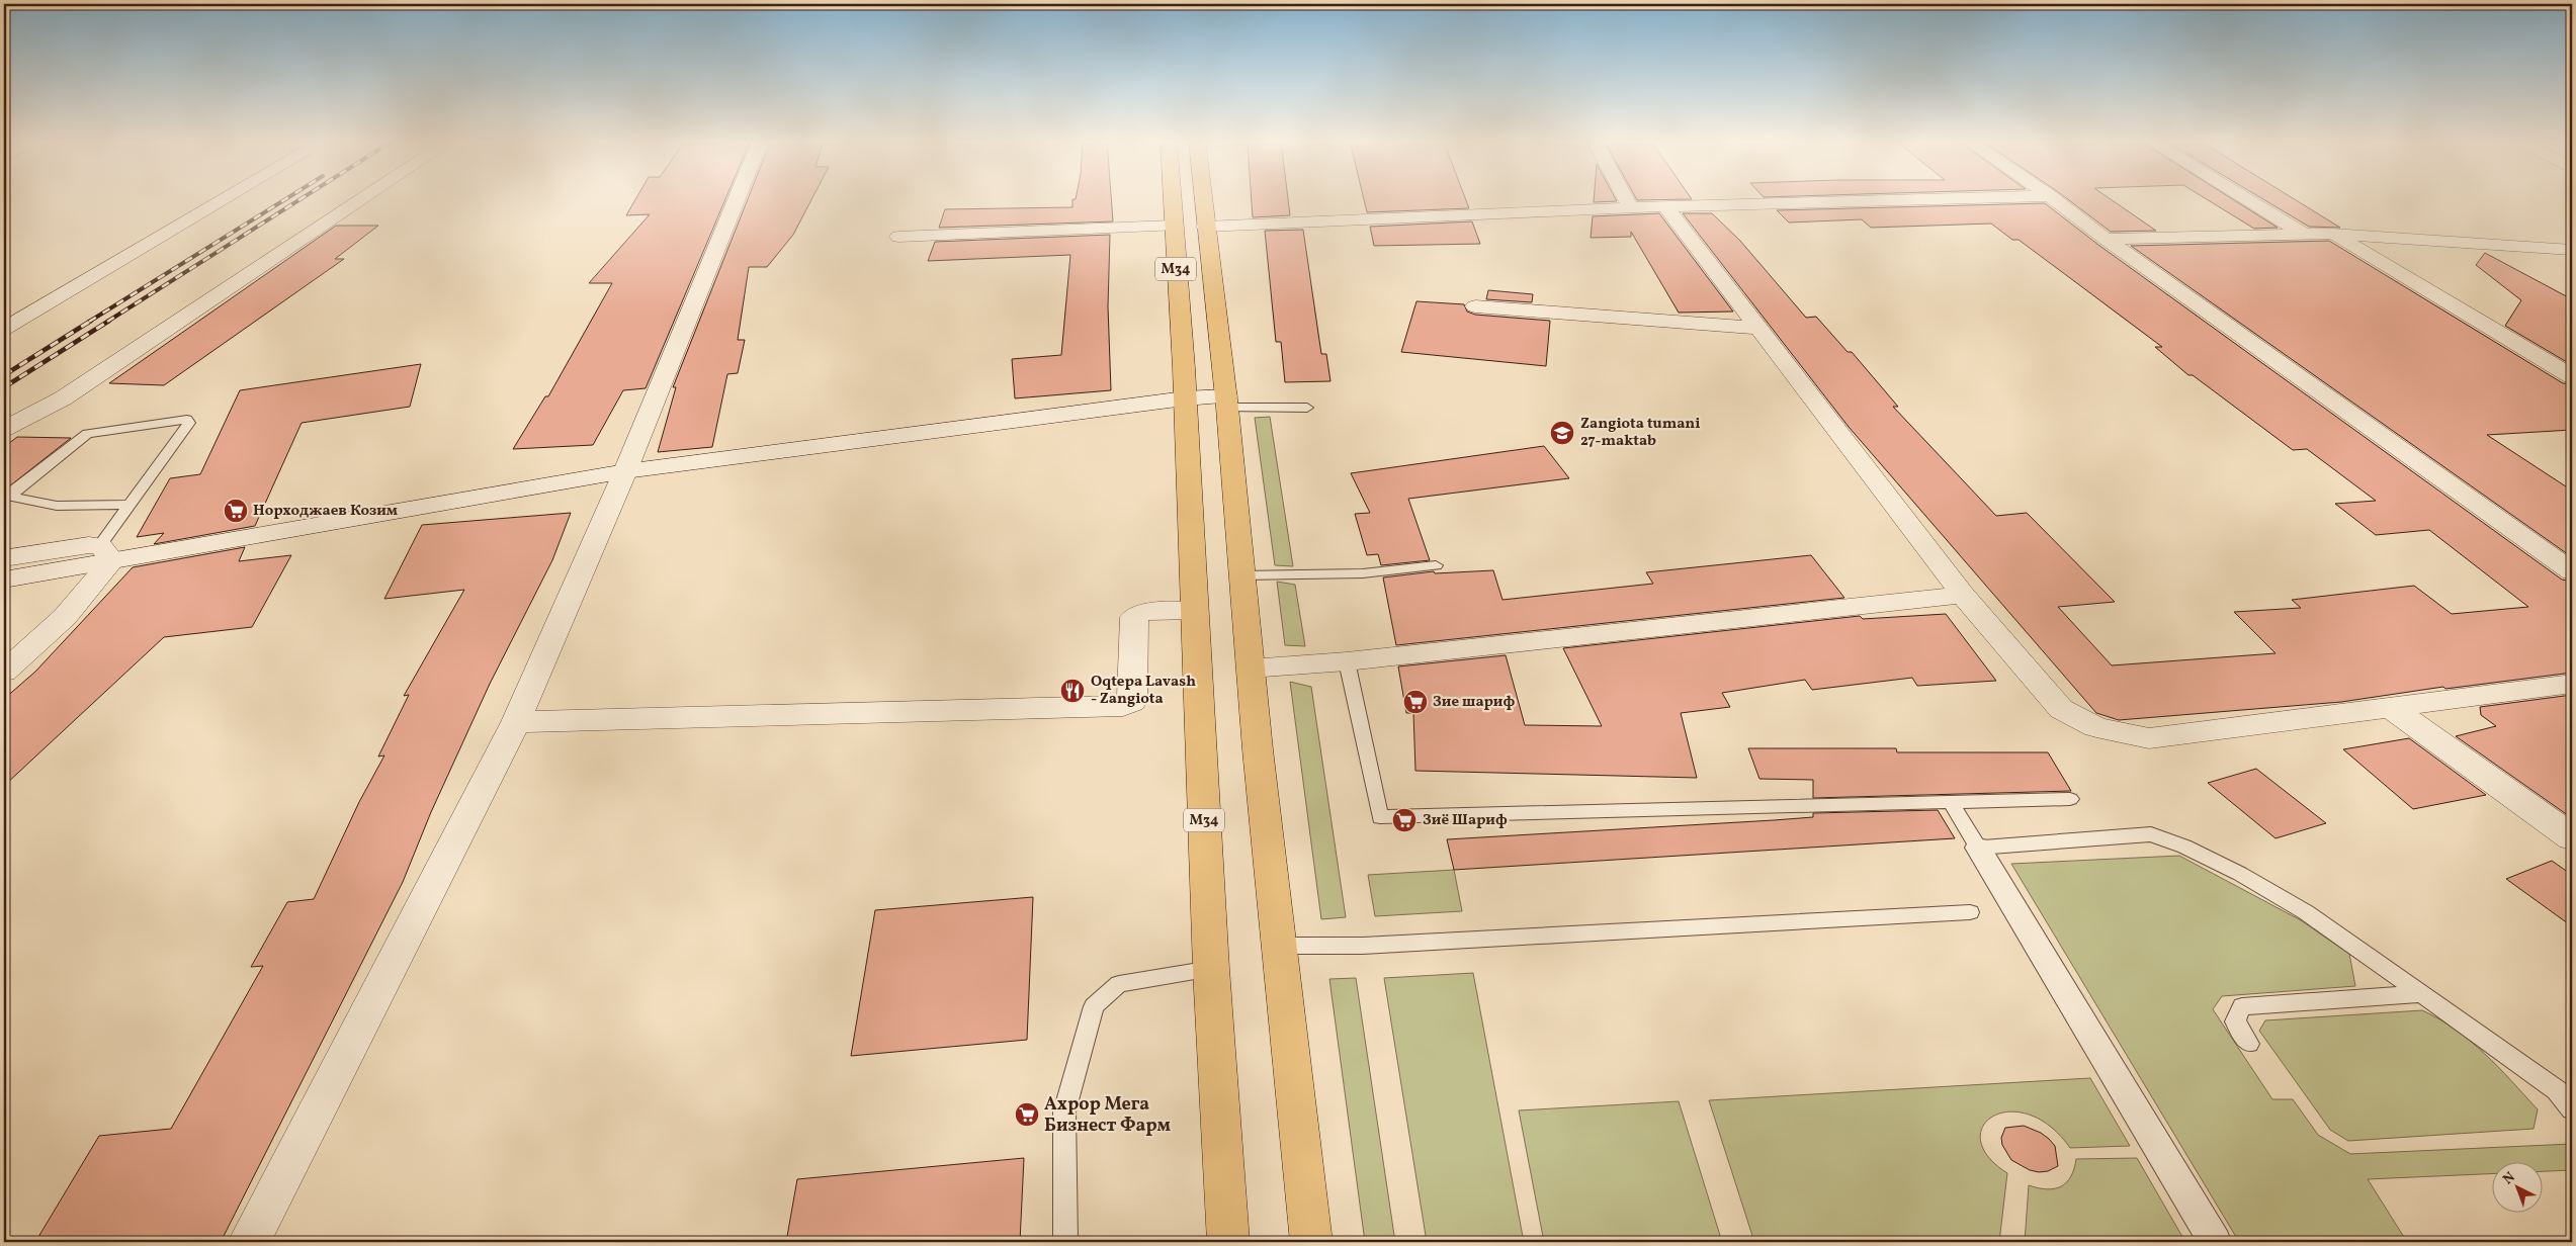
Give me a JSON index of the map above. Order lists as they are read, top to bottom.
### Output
{
  "streets": {
    "main road": ["M34"]
  },
  "places": {
    "school or university": ["Zangiota tumani 27-maktab"],
    "supermarket": [
      "Норходжаев Козим",
      "Зие шариф",
      "Зиё Шариф",
      "Ахрор Мега Бизнест Фарм"
    ],
    "restaurant": ["Oqtepa Lavash - Zangiota"]
  },
  "north": "top left"
}
